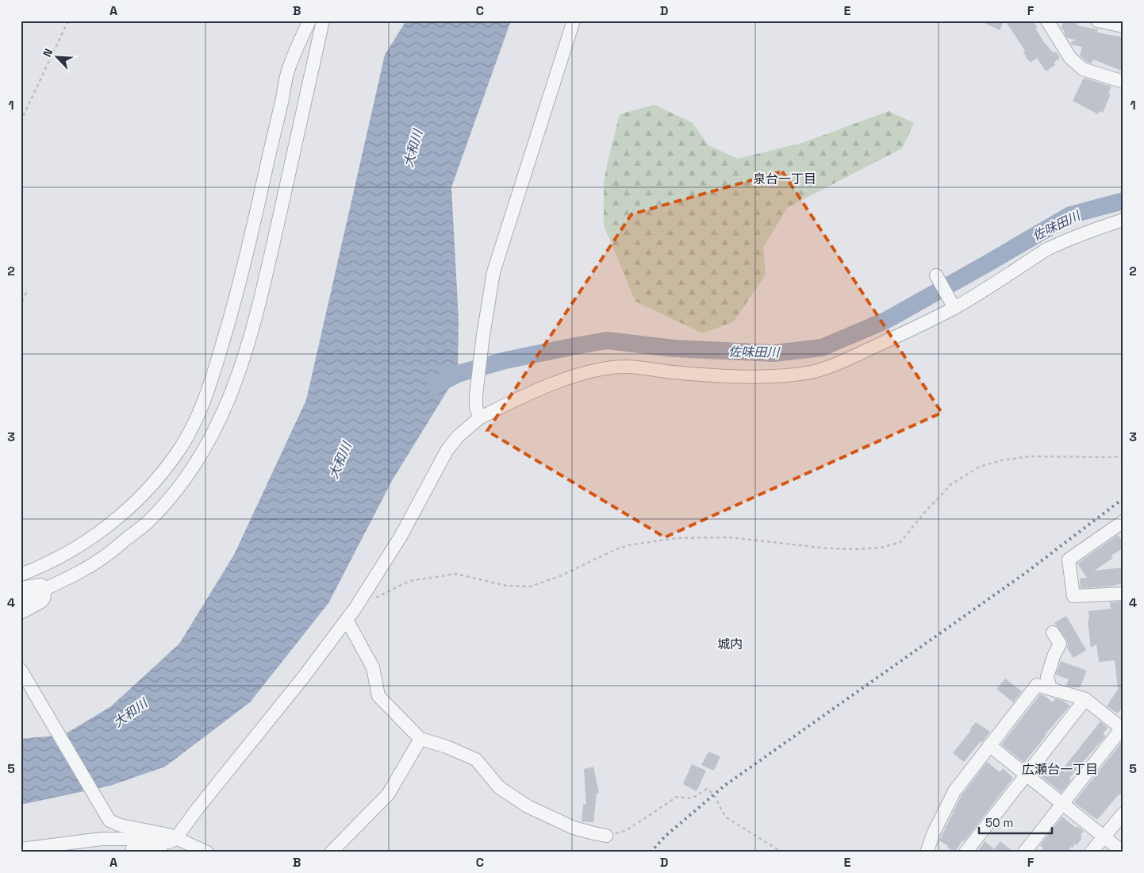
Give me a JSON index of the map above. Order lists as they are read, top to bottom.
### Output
{
  "districts": ["泉台一丁目", "城内", "広瀬台一丁目"],
  "water": ["大和川", "佐味田川"],
  "scale_bar": "50 m",
  "north": "top left",
  "grid": {
    "columns": [
      "A",
      "B",
      "C",
      "D",
      "E",
      "F"
    ],
    "rows": [
      "1",
      "2",
      "3",
      "4",
      "5"
    ]
  }
}
